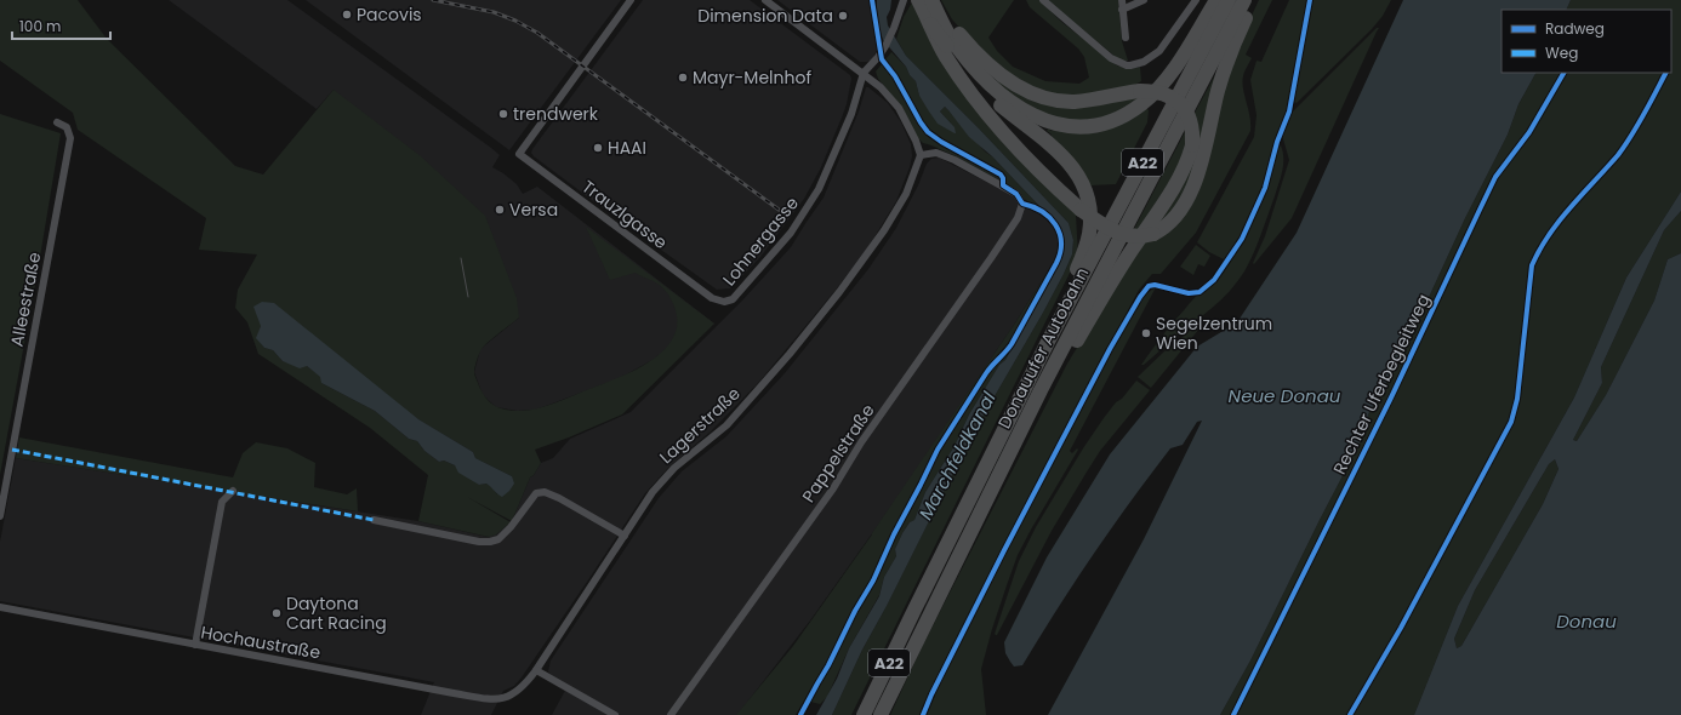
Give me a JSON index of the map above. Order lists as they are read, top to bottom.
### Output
{
  "streets": {
    "highway": ["A22", "Donauufer Autobahn"],
    "street": [
      "Trauzlgasse",
      "Lohnergasse",
      "Alleestraße",
      "Lagerstraße",
      "Pappelstraße",
      "Hochaustraße"
    ],
    "cycle path": ["Rechter Uferbegleitweg"]
  },
  "crossings": [
    ["Trauzlgasse", "Lohnergasse"],
    ["Lagerstraße", "Pappelstraße"],
    ["Lagerstraße", "Hochaustraße"]
  ],
  "water": ["Neue Donau", "Marchfeldkanal", "Donau"],
  "places": [
    "Pacovis",
    "Dimension Data",
    "Mayr-Melnhof",
    "trendwerk",
    "HAAI",
    "Versa",
    "Segelzentrum Wien",
    "Daytona Cart Racing"
  ],
  "legend": ["Radweg", "Weg"],
  "scale_bar": "100 m"
}
